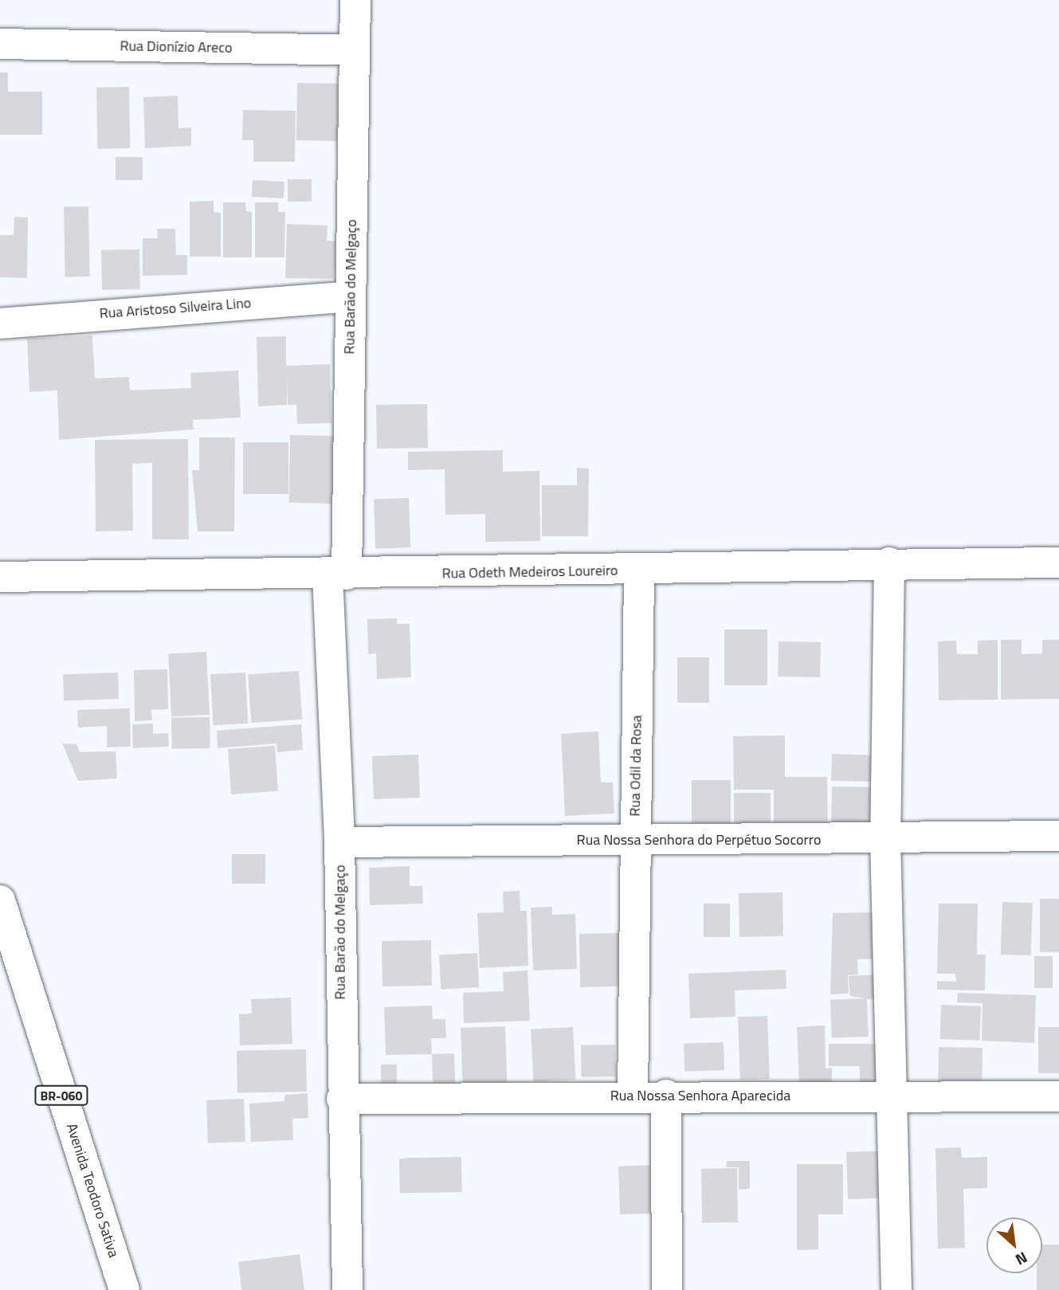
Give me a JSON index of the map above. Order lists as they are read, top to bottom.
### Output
{
  "streets": {
    "street": [
      "Rua Dionízio Areco",
      "Rua Barão do Melgaço",
      "Rua Aristoso Silveira Lino",
      "Rua Odeth Medeiros Loureiro",
      "Rua Odil da Rosa",
      "Rua Nossa Senhora do Perpétuo Socorro",
      "BR-060",
      "Rua Nossa Senhora Aparecida",
      "Avenida Teodoro Sativa"
    ]
  },
  "crossings": [
    ["Rua Dionízio Areco", "Rua Barão do Melgaço"],
    ["Rua Barão do Melgaço", "Rua Aristoso Silveira Lino"],
    ["Rua Barão do Melgaço", "Rua Odeth Medeiros Loureiro"],
    ["Rua Barão do Melgaço", "Rua Nossa Senhora do Perpétuo Socorro"],
    ["Rua Barão do Melgaço", "Rua Nossa Senhora Aparecida"],
    ["Rua Odeth Medeiros Loureiro", "Rua Odil da Rosa"],
    ["Rua Odil da Rosa", "Rua Nossa Senhora do Perpétuo Socorro"],
    ["Rua Odil da Rosa", "Rua Nossa Senhora Aparecida"]
  ],
  "north": "bottom right"
}
